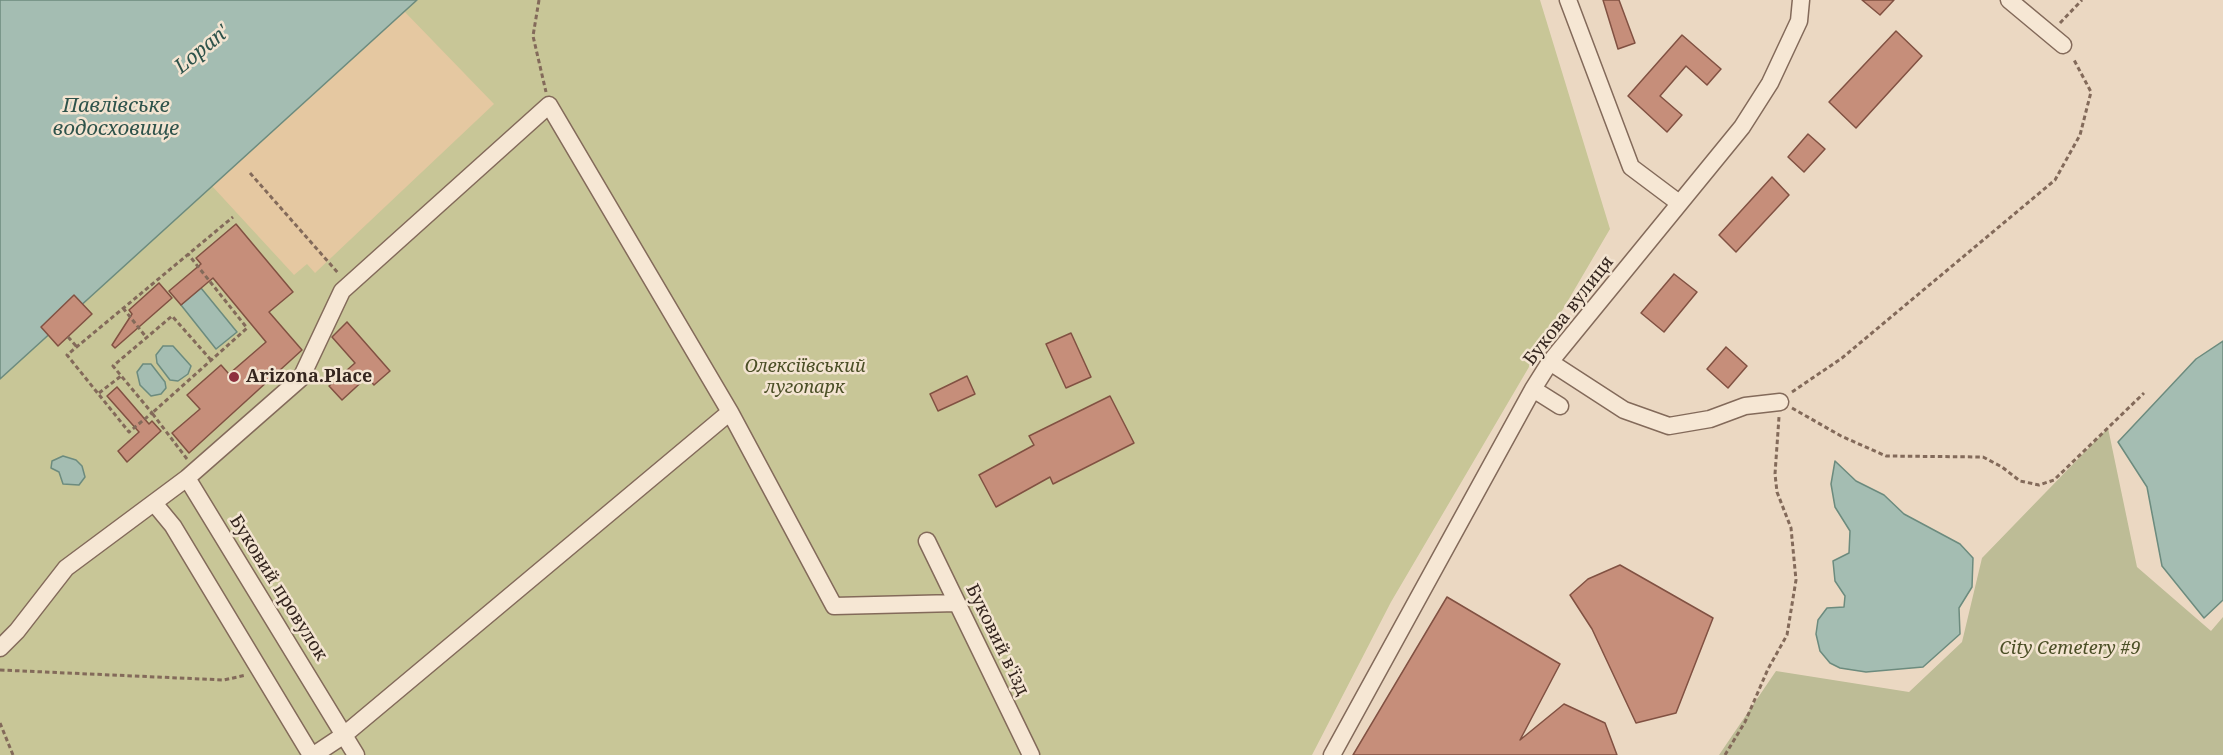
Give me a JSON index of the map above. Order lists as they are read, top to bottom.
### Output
{
  "streets": {
    "street": ["Букова вулиця", "Буковий провулок", "Буковий в'їзд"]
  },
  "water": ["Lopan'", "Павлівське водосховище"],
  "parks": ["Олексіївський лугопарк", "City Cemetery #9"],
  "places": ["Arizona.Place"]
}
